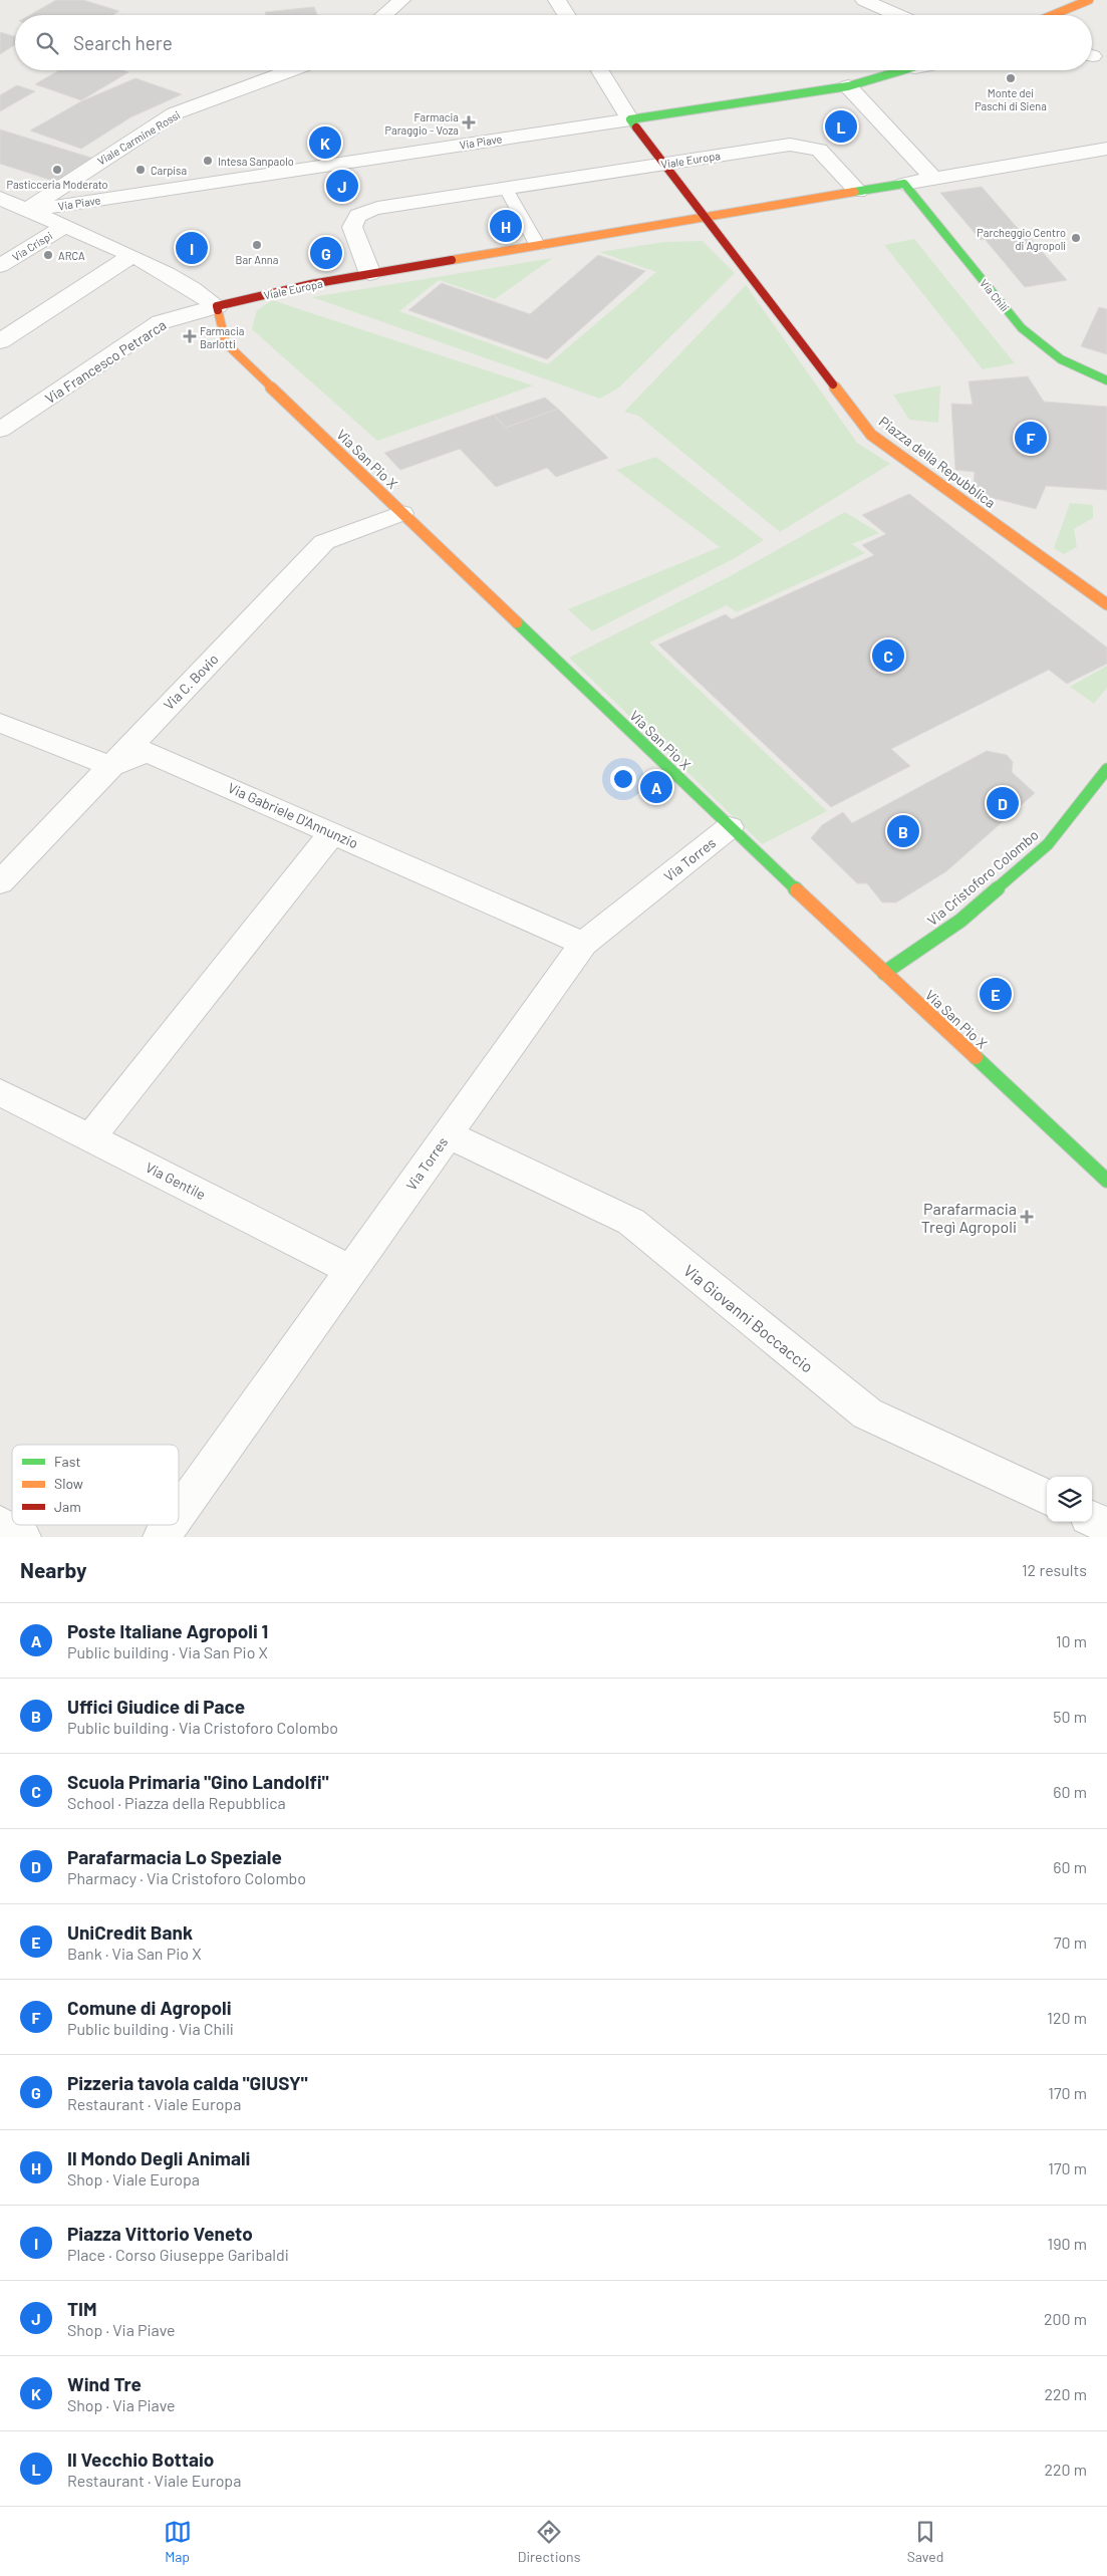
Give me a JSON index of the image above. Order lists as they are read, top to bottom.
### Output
{
  "streets": {
    "main road": [
      "Via Piave",
      "Viale Europa",
      "Via Chili",
      "Via San Pio X",
      "Piazza della Repubblica",
      "Via Cristoforo Colombo"
    ],
    "street": [
      "Viale Carmine Rossi",
      "Via Crispi",
      "Via Francesco Petrarca",
      "Via C. Bovio",
      "Via Gabriele D'Annunzio",
      "Via Torres",
      "Via Gentile",
      "Via Giovanni Boccaccio"
    ]
  },
  "crossings": [
    ["Viale Carmine Rossi", "Via Piave"],
    ["Via Piave", "Piazza della Repubblica"],
    ["Viale Europa", "Via Chili"],
    ["Viale Europa", "Via Francesco Petrarca"],
    ["Viale Europa", "Via San Pio X"],
    ["Viale Europa", "Piazza della Repubblica"],
    ["Via Francesco Petrarca", "Via San Pio X"],
    ["Via San Pio X", "Via C. Bovio"],
    ["Via San Pio X", "Via Torres"],
    ["Via San Pio X", "Via Cristoforo Colombo"],
    ["Via C. Bovio", "Via Gabriele D'Annunzio"],
    ["Via Gabriele D'Annunzio", "Via Torres"],
    ["Via Torres", "Via Gentile"],
    ["Via Torres", "Via Giovanni Boccaccio"]
  ],
  "places": {
    "other": [
      "Monte dei Paschi di Siena",
      "Intesa Sanpaolo",
      "Pasticceria Moderato",
      "Carpisa",
      "Parcheggio Centro di Agropoli",
      "Bar Anna",
      "ARCA"
    ],
    "health": ["Farmacia Paraggio - Voza", "Farmacia Barlotti", "Parafarmacia Tregì Agropoli"]
  },
  "legend": ["Fast", "Slow", "Jam"],
  "page": {
    "search": "Search here",
    "pins": [
      "L",
      "K",
      "J",
      "H",
      "I",
      "G",
      "F",
      "C",
      "A",
      "D",
      "B",
      "E"
    ],
    "heading": ["Nearby", "12 results"],
    "list": [
      {
        "mark": "A",
        "name": "Poste Italiane Agropoli 1",
        "note": "Public building · Via San Pio X",
        "value": "10 m"
      },
      {
        "mark": "B",
        "name": "Uffici Giudice di Pace",
        "note": "Public building · Via Cristoforo Colombo",
        "value": "50 m"
      },
      {
        "mark": "C",
        "name": "Scuola Primaria \"Gino Landolfi\"",
        "note": "School · Piazza della Repubblica",
        "value": "60 m"
      },
      {
        "mark": "D",
        "name": "Parafarmacia Lo Speziale",
        "note": "Pharmacy · Via Cristoforo Colombo",
        "value": "60 m"
      },
      {
        "mark": "E",
        "name": "UniCredit Bank",
        "note": "Bank · Via San Pio X",
        "value": "70 m"
      },
      {
        "mark": "F",
        "name": "Comune di Agropoli",
        "note": "Public building · Via Chili",
        "value": "120 m"
      },
      {
        "mark": "G",
        "name": "Pizzeria tavola calda \"GIUSY\"",
        "note": "Restaurant · Viale Europa",
        "value": "170 m"
      },
      {
        "mark": "H",
        "name": "Il Mondo Degli Animali",
        "note": "Shop · Viale Europa",
        "value": "170 m"
      },
      {
        "mark": "I",
        "name": "Piazza Vittorio Veneto",
        "note": "Place · Corso Giuseppe Garibaldi",
        "value": "190 m"
      },
      {
        "mark": "J",
        "name": "TIM",
        "note": "Shop · Via Piave",
        "value": "200 m"
      },
      {
        "mark": "K",
        "name": "Wind Tre",
        "note": "Shop · Via Piave",
        "value": "220 m"
      },
      {
        "mark": "L",
        "name": "Il Vecchio Bottaio",
        "note": "Restaurant · Viale Europa",
        "value": "220 m"
      }
    ],
    "nav": ["Map", "Directions", "Saved"]
  }
}
